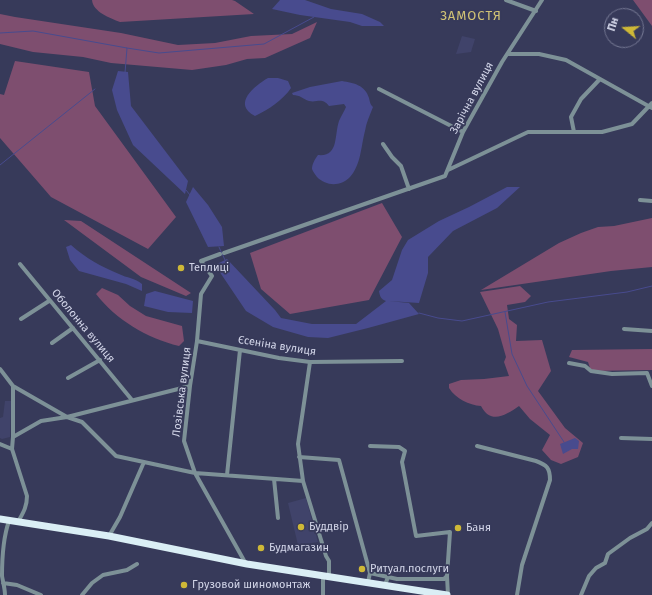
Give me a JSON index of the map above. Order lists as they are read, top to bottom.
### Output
{
  "streets": {
    "street": [
      "Зарічна вулиця",
      "Оболонна вулиця",
      "Єсеніна вулиця",
      "Лозівська вулиця"
    ]
  },
  "crossings": [
    ["Єсеніна вулиця", "Лозівська вулиця"]
  ],
  "districts": ["ЗАМОСТЯ"],
  "places": [
    "Теплиці",
    "Буддвір",
    "Баня",
    "Будмагазин",
    "Ритуал.послуги",
    "Грузовой шиномонтаж"
  ],
  "north": "left"
}
